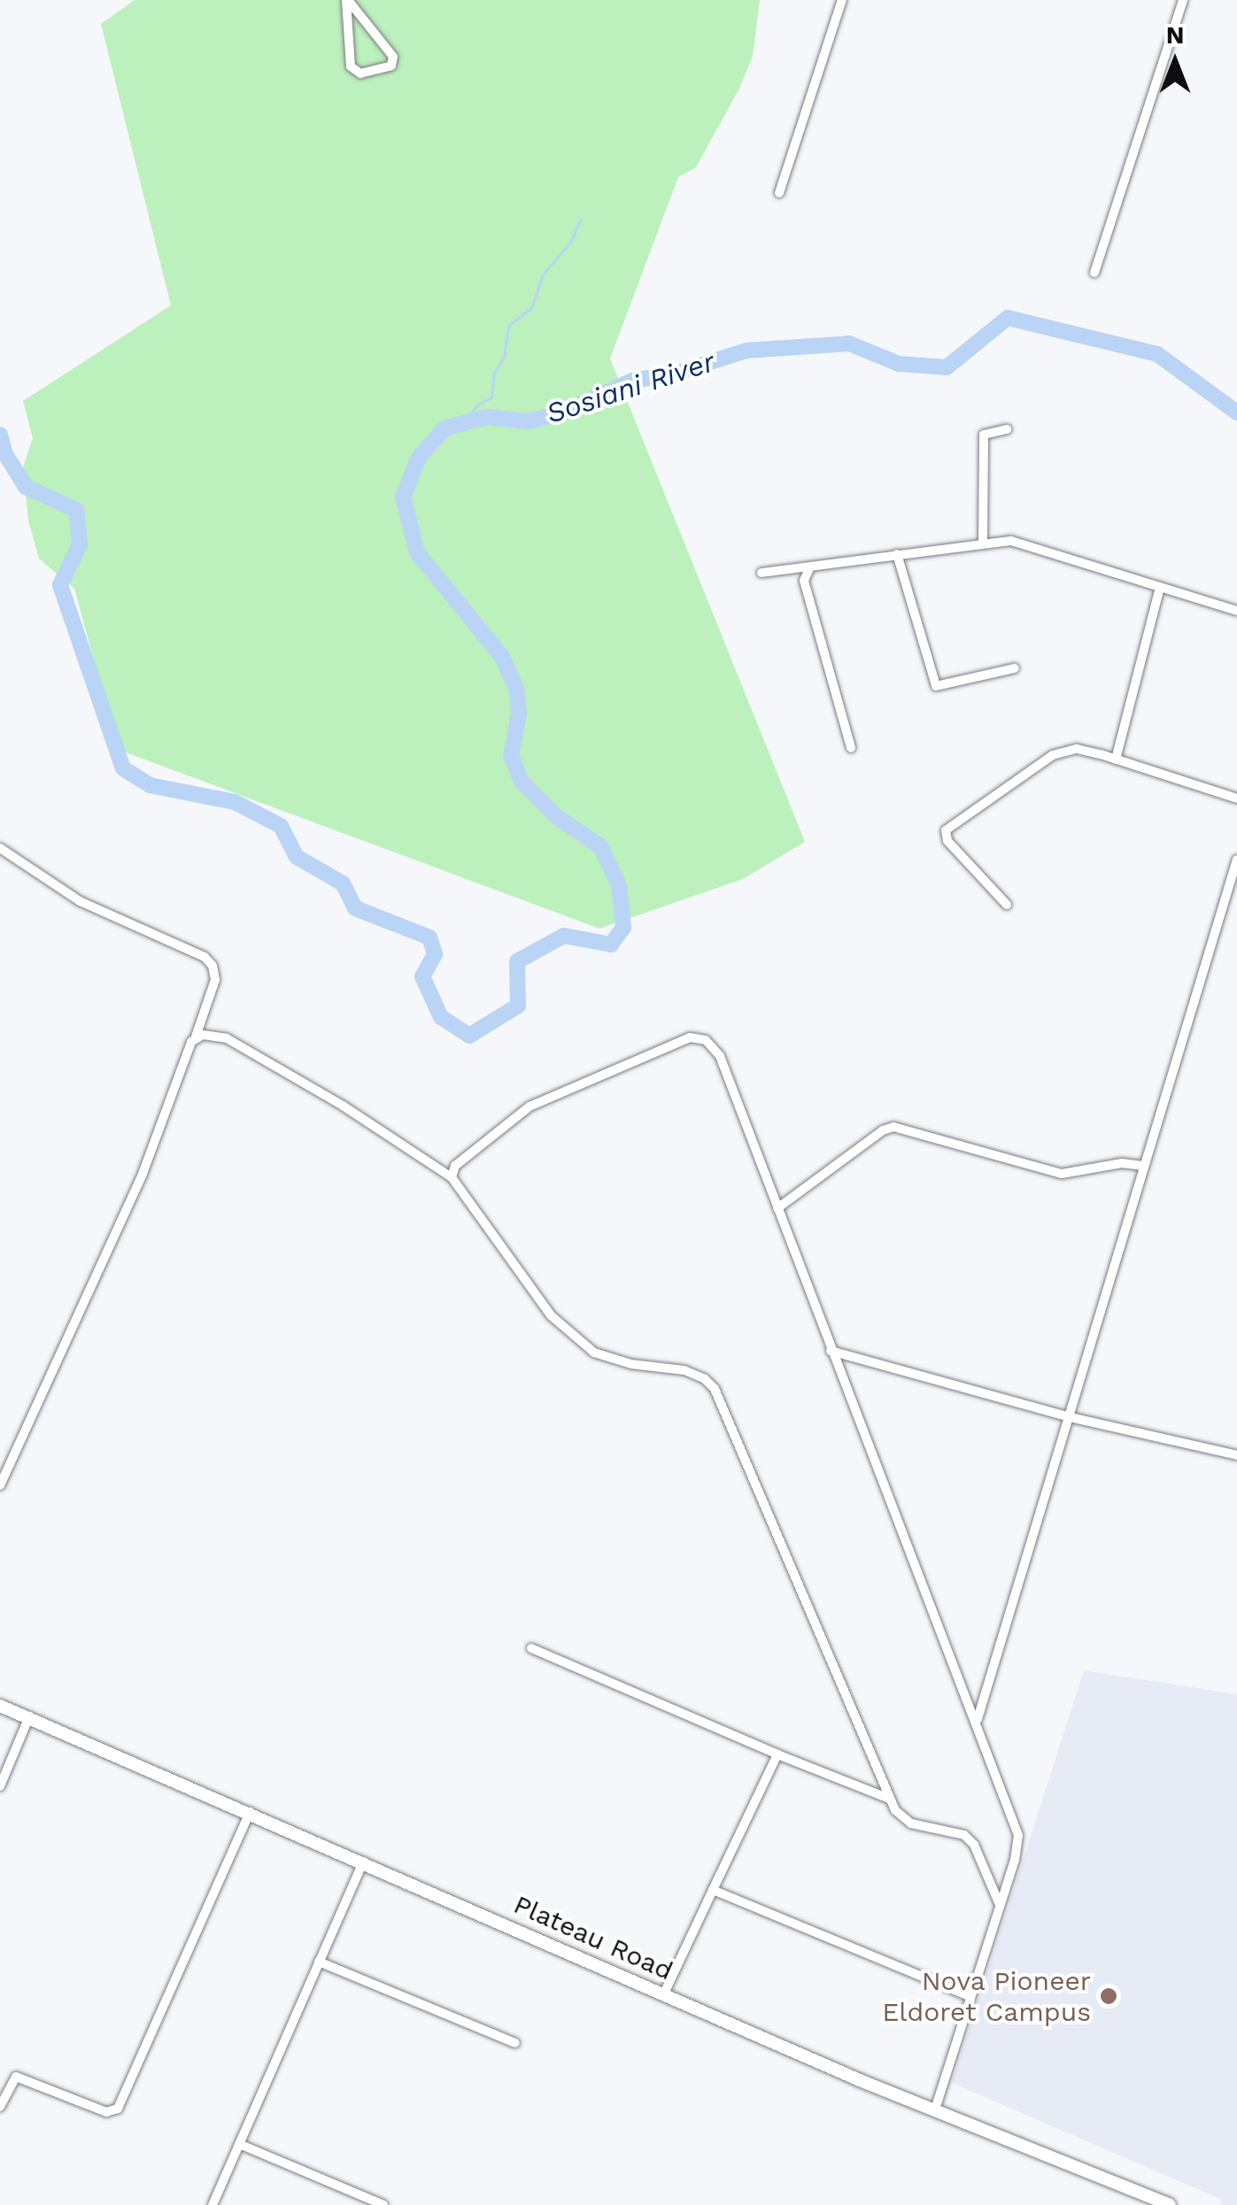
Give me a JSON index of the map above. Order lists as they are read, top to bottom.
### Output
{
  "streets": {
    "street": ["Plateau Road"]
  },
  "water": ["Sosiani River"],
  "places": ["Nova Pioneer Eldoret Campus"],
  "north": "top"
}
